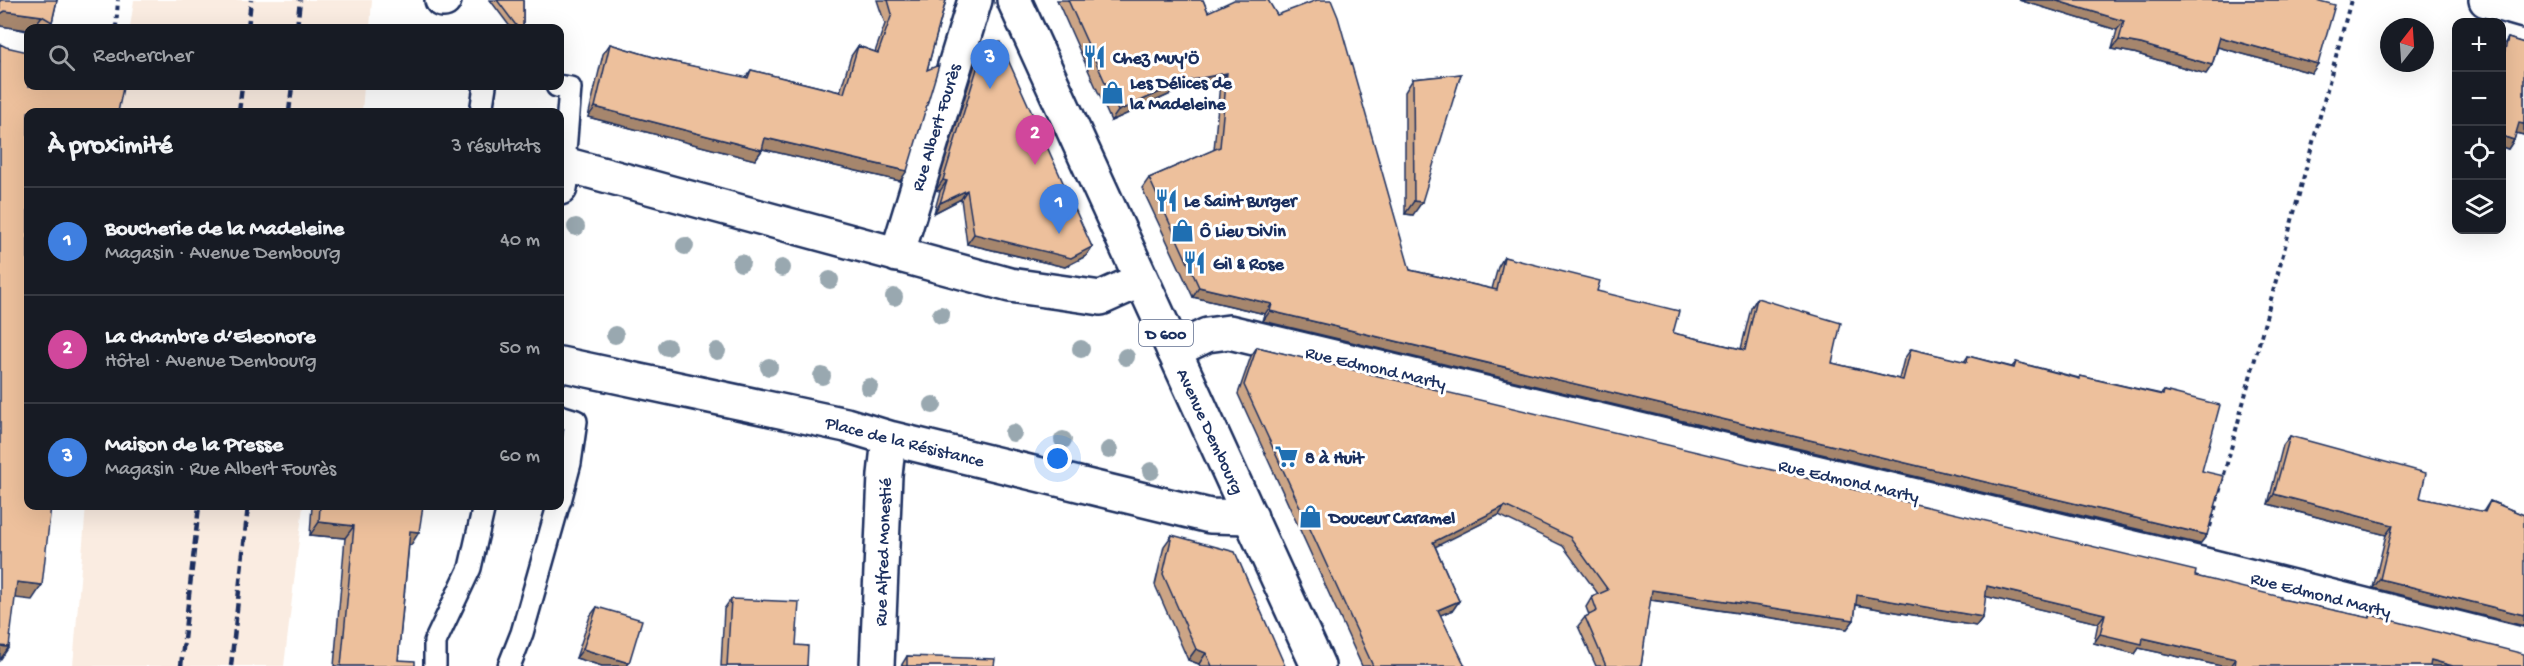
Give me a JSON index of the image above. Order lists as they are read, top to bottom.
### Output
{
  "streets": {
    "street": [
      "Rue Albert Fourès",
      "D 600",
      "Rue Edmond Marty",
      "Avenue Dembourg",
      "Place de la Résistance",
      "Rue Alfred Monestié"
    ]
  },
  "crossings": [
    ["Rue Edmond Marty", "Avenue Dembourg"],
    ["Avenue Dembourg", "Place de la Résistance"],
    ["Place de la Résistance", "Rue Alfred Monestié"]
  ],
  "places": {
    "restaurant": ["Chez Muy'Ö", "Le Saint Burger", "Gil & Rose"],
    "shop": ["Les Délices de la Madeleine", "Ô Lieu DiVin", "Douceur Caramel"],
    "supermarket": ["8 à Huit"]
  },
  "north": "top",
  "page": {
    "map_buttons": ["+", "−"],
    "search": "Rechercher",
    "pins": ["3", "2", "1"],
    "heading": ["À proximité", "3 résultats"],
    "list": [
      {
        "mark": "1",
        "name": "Boucherie de la Madeleine",
        "note": "Magasin · Avenue Dembourg",
        "value": "40 m"
      },
      {
        "mark": "2",
        "name": "La chambre d’Eleonore",
        "note": "Hôtel · Avenue Dembourg",
        "value": "50 m"
      },
      {
        "mark": "3",
        "name": "Maison de la Presse",
        "note": "Magasin · Rue Albert Fourès",
        "value": "60 m"
      }
    ]
  }
}
